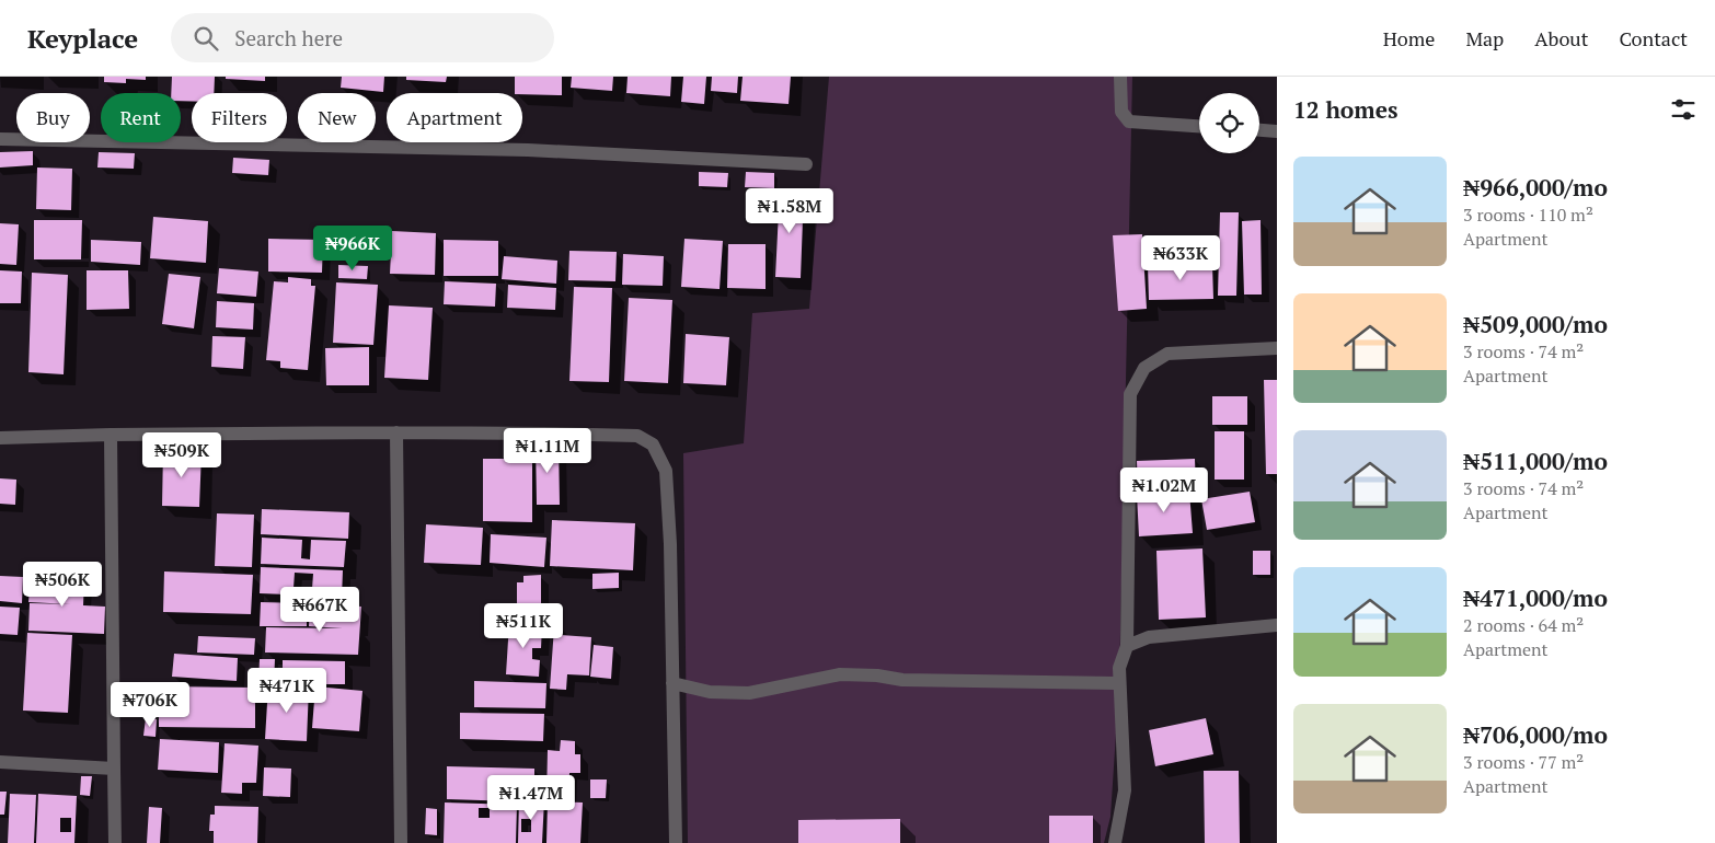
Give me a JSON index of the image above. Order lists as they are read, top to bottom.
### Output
{
  "page": {
    "header": "Keyplace",
    "search": "Search here",
    "nav": [
      "Home",
      "Map",
      "About",
      "Contact"
    ],
    "heading": "12 homes",
    "chip": [
      "Buy",
      "Rent",
      "Filters",
      "New",
      "Apartment"
    ],
    "list": [
      {
        "name": "₦966,000/mo",
        "note": "3 rooms · 110 m² · Apartment"
      },
      {
        "name": "₦509,000/mo",
        "note": "3 rooms · 74 m² · Apartment"
      },
      {
        "name": "₦511,000/mo",
        "note": "3 rooms · 74 m² · Apartment"
      },
      {
        "name": "₦471,000/mo",
        "note": "2 rooms · 64 m² · Apartment"
      },
      {
        "name": "₦706,000/mo",
        "note": "3 rooms · 77 m² · Apartment"
      }
    ],
    "price": [
      "₦1.58M",
      "₦966K",
      "₦633K",
      "₦1.11M",
      "₦509K",
      "₦1.02M",
      "₦506K",
      "₦667K",
      "₦511K",
      "₦471K",
      "₦706K",
      "₦1.47M"
    ]
  }
}
